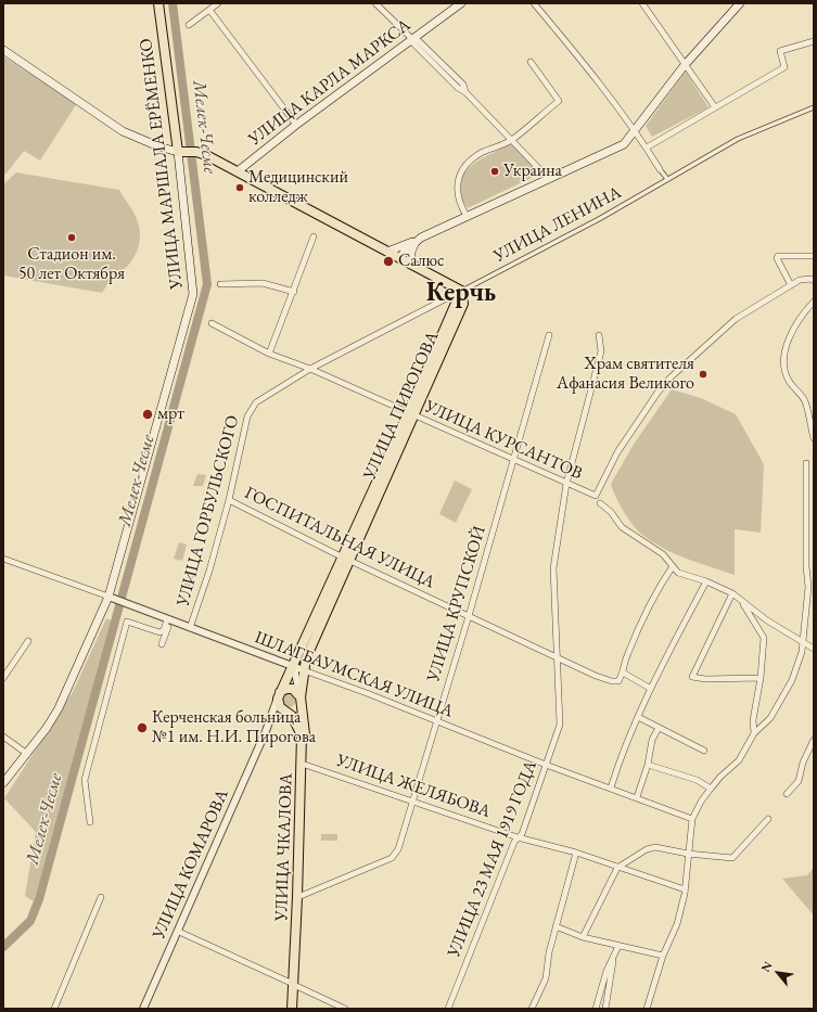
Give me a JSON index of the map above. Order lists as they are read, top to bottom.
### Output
{
  "streets": {
    "main road": [
      "УЛИЦА КАРЛА МАРКСА",
      "УЛИЦА МАРШАЛА ЕРЁМЕНКО",
      "УЛИЦА ПИРОГОВА",
      "УЛИЦА ЧКАЛОВА",
      "УЛИЦА КОМАРОВА"
    ],
    "street": [
      "УЛИЦА ЛЕНИНА",
      "УЛИЦА КУРСАНТОВ",
      "УЛИЦА ГОРБУЛЬСКОГО",
      "ГОСПИТАЛЬНАЯ УЛИЦА",
      "УЛИЦА КРУПСКОЙ",
      "ШЛАГБАУМСКАЯ УЛИЦА",
      "УЛИЦА ЖЕЛЯБОВА",
      "УЛИЦА 23 МАЯ 1919 ГОДА"
    ]
  },
  "crossings": [
    ["УЛИЦА МАРШАЛА ЕРЁМЕНКО", "ШЛАГБАУМСКАЯ УЛИЦА"],
    ["УЛИЦА ЛЕНИНА", "УЛИЦА ПИРОГОВА"],
    ["УЛИЦА ЛЕНИНА", "УЛИЦА ГОРБУЛЬСКОГО"],
    ["УЛИЦА ПИРОГОВА", "УЛИЦА КУРСАНТОВ"],
    ["УЛИЦА ПИРОГОВА", "УЛИЦА ГОРБУЛЬСКОГО"],
    ["УЛИЦА ПИРОГОВА", "ГОСПИТАЛЬНАЯ УЛИЦА"],
    ["УЛИЦА ПИРОГОВА", "ШЛАГБАУМСКАЯ УЛИЦА"],
    ["УЛИЦА ПИРОГОВА", "УЛИЦА ЧКАЛОВА"],
    ["УЛИЦА ПИРОГОВА", "УЛИЦА КОМАРОВА"],
    ["УЛИЦА КУРСАНТОВ", "УЛИЦА ГОРБУЛЬСКОГО"],
    ["УЛИЦА КУРСАНТОВ", "УЛИЦА КРУПСКОЙ"],
    ["УЛИЦА КУРСАНТОВ", "УЛИЦА 23 МАЯ 1919 ГОДА"],
    ["УЛИЦА ГОРБУЛЬСКОГО", "ГОСПИТАЛЬНАЯ УЛИЦА"],
    ["УЛИЦА ГОРБУЛЬСКОГО", "ШЛАГБАУМСКАЯ УЛИЦА"],
    ["ГОСПИТАЛЬНАЯ УЛИЦА", "УЛИЦА КРУПСКОЙ"],
    ["ГОСПИТАЛЬНАЯ УЛИЦА", "УЛИЦА 23 МАЯ 1919 ГОДА"],
    ["УЛИЦА КРУПСКОЙ", "ШЛАГБАУМСКАЯ УЛИЦА"],
    ["УЛИЦА КРУПСКОЙ", "УЛИЦА ЖЕЛЯБОВА"],
    ["УЛИЦА КРУПСКОЙ", "УЛИЦА ЧКАЛОВА"],
    ["ШЛАГБАУМСКАЯ УЛИЦА", "УЛИЦА 23 МАЯ 1919 ГОДА"],
    ["ШЛАГБАУМСКАЯ УЛИЦА", "УЛИЦА КОМАРОВА"],
    ["УЛИЦА ЖЕЛЯБОВА", "УЛИЦА ЧКАЛОВА"],
    ["УЛИЦА ЖЕЛЯБОВА", "УЛИЦА 23 МАЯ 1919 ГОДА"],
    ["УЛИЦА ЧКАЛОВА", "УЛИЦА КОМАРОВА"]
  ],
  "districts": ["Керчь"],
  "water": ["Мелек-Чесме"],
  "places": [
    "Украина",
    "Медицинский колледж",
    "Стадион им. 50 лет Октября",
    "Салюс",
    "Храм святителя Афанасия Великого",
    "мрт",
    "Керченская больница №1 им. Н.И. Пирогова"
  ],
  "north": "top left"
}
